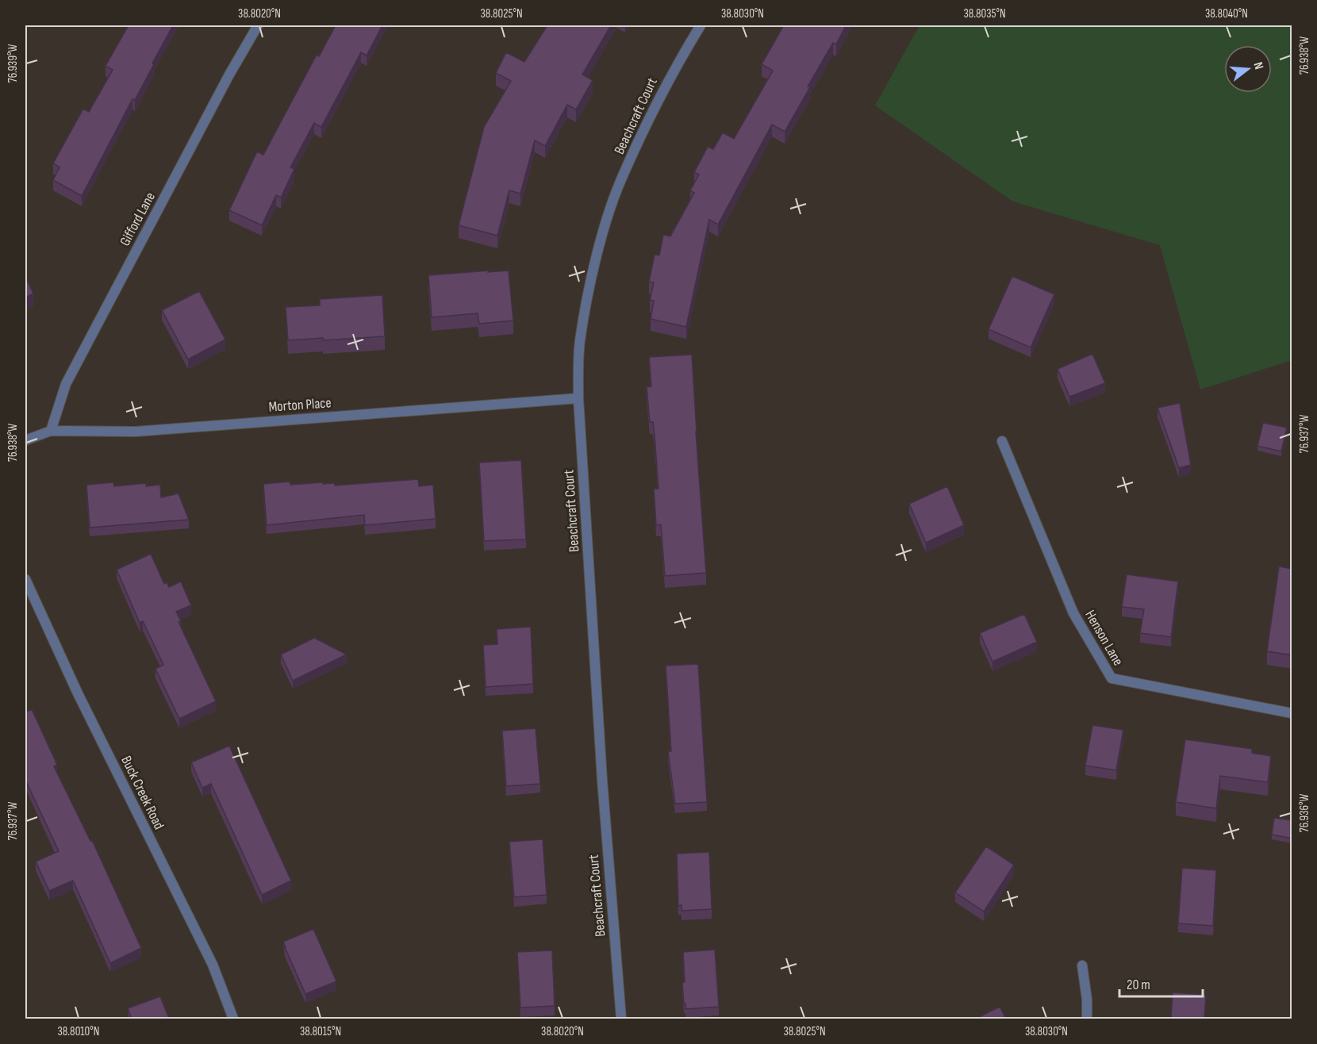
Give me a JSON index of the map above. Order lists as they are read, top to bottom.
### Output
{
  "streets": {
    "street": [
      "Beachcraft Court",
      "Gifford Lane",
      "Morton Place",
      "Henson Lane",
      "Buck Creek Road"
    ]
  },
  "crossings": [
    ["Beachcraft Court", "Morton Place"],
    ["Gifford Lane", "Morton Place"]
  ],
  "scale_bar": "20 m",
  "north": "right",
  "coordinates": [
    "38.8020°N",
    "38.8025°N",
    "38.8030°N",
    "38.8035°N",
    "38.8040°N",
    "76.938°W",
    "76.939°W",
    "76.937°W",
    "76.936°W",
    "38.8010°N",
    "38.8015°N"
  ]
}
